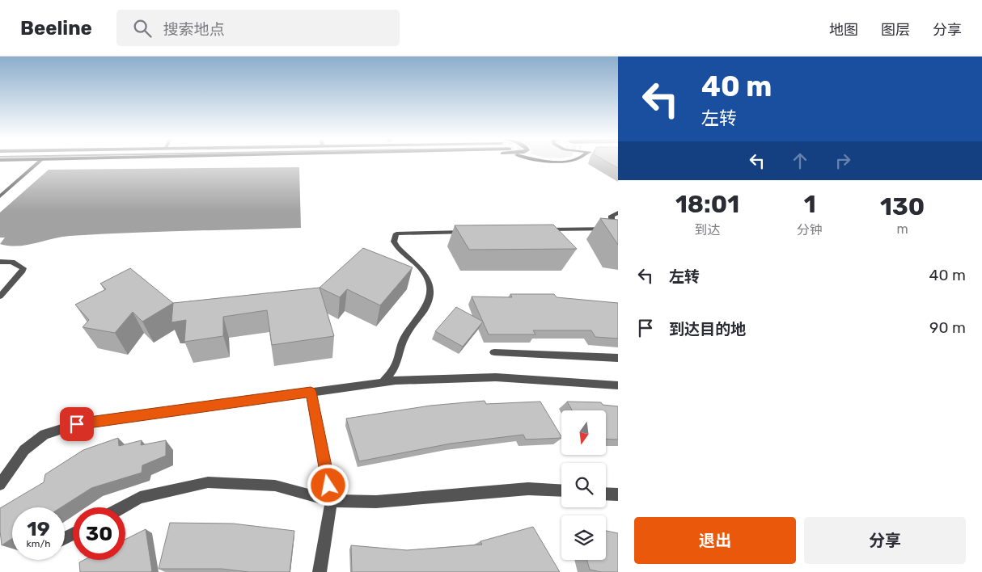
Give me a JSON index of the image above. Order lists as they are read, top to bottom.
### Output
{
  "north": "bottom",
  "page": {
    "header": "Beeline",
    "search": "搜索地点",
    "nav": ["地图", "图层", "分享"],
    "turn": ["40 m", "左转"],
    "eta": [
      "18:01",
      "到达",
      "1",
      "分钟",
      "130",
      "m"
    ],
    "list": [
      {
        "name": "左转",
        "value": "40 m"
      },
      {
        "name": "到达目的地",
        "value": "90 m"
      }
    ],
    "speed": "19 km/h",
    "limit": "30",
    "buttons": ["退出", "分享"]
  }
}
